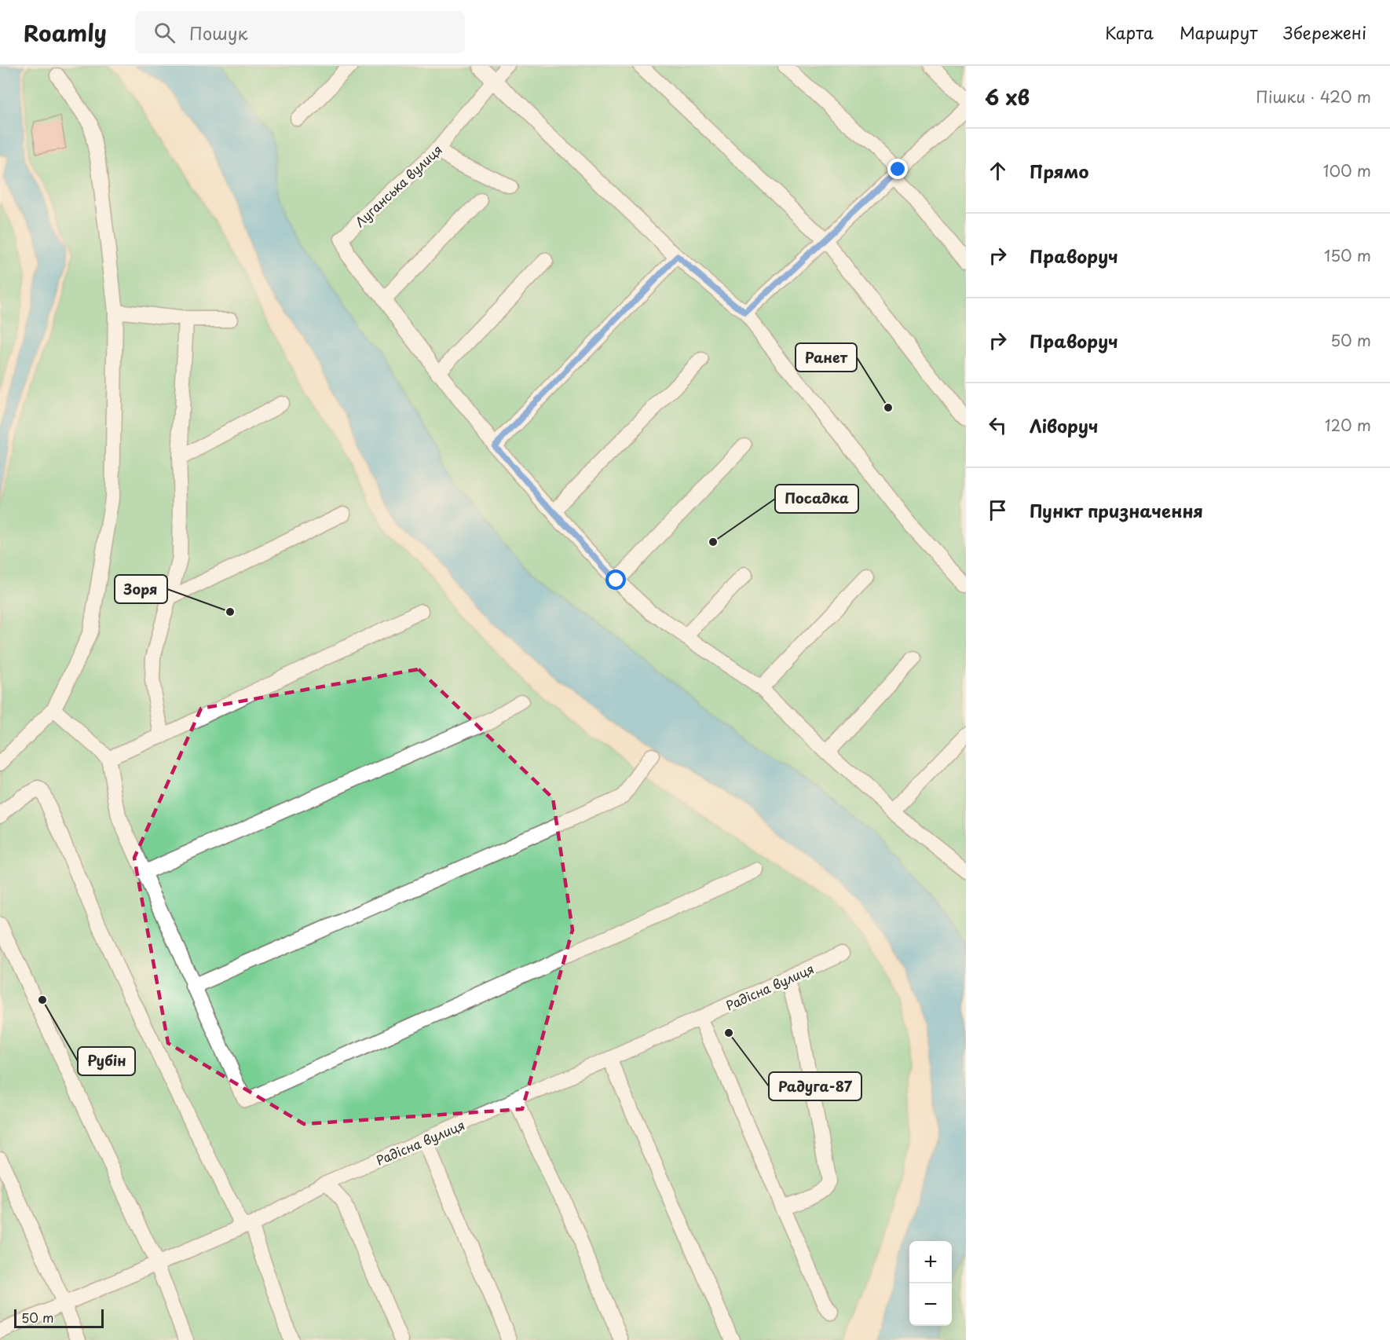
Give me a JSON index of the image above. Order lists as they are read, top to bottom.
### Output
{
  "streets": {
    "street": ["Луганська вулиця", "Радісна вулиця"]
  },
  "places": [
    "Ранет",
    "Посадка",
    "Зоря",
    "Рубін",
    "Радуга-87"
  ],
  "scale_bar": "50 m",
  "page": {
    "header": "Roamly",
    "search": "Пошук",
    "nav": ["Карта", "Маршрут", "Збережені"],
    "heading": ["6 хв", "Пішки · 420 m"],
    "list": [
      ["Прямо", "100 m"],
      ["Праворуч", "150 m"],
      ["Праворуч", "50 m"],
      ["Ліворуч", "120 m"],
      "Пункт призначення"
    ],
    "map_buttons": ["+", "−"],
    "scale": "50 m"
  }
}
